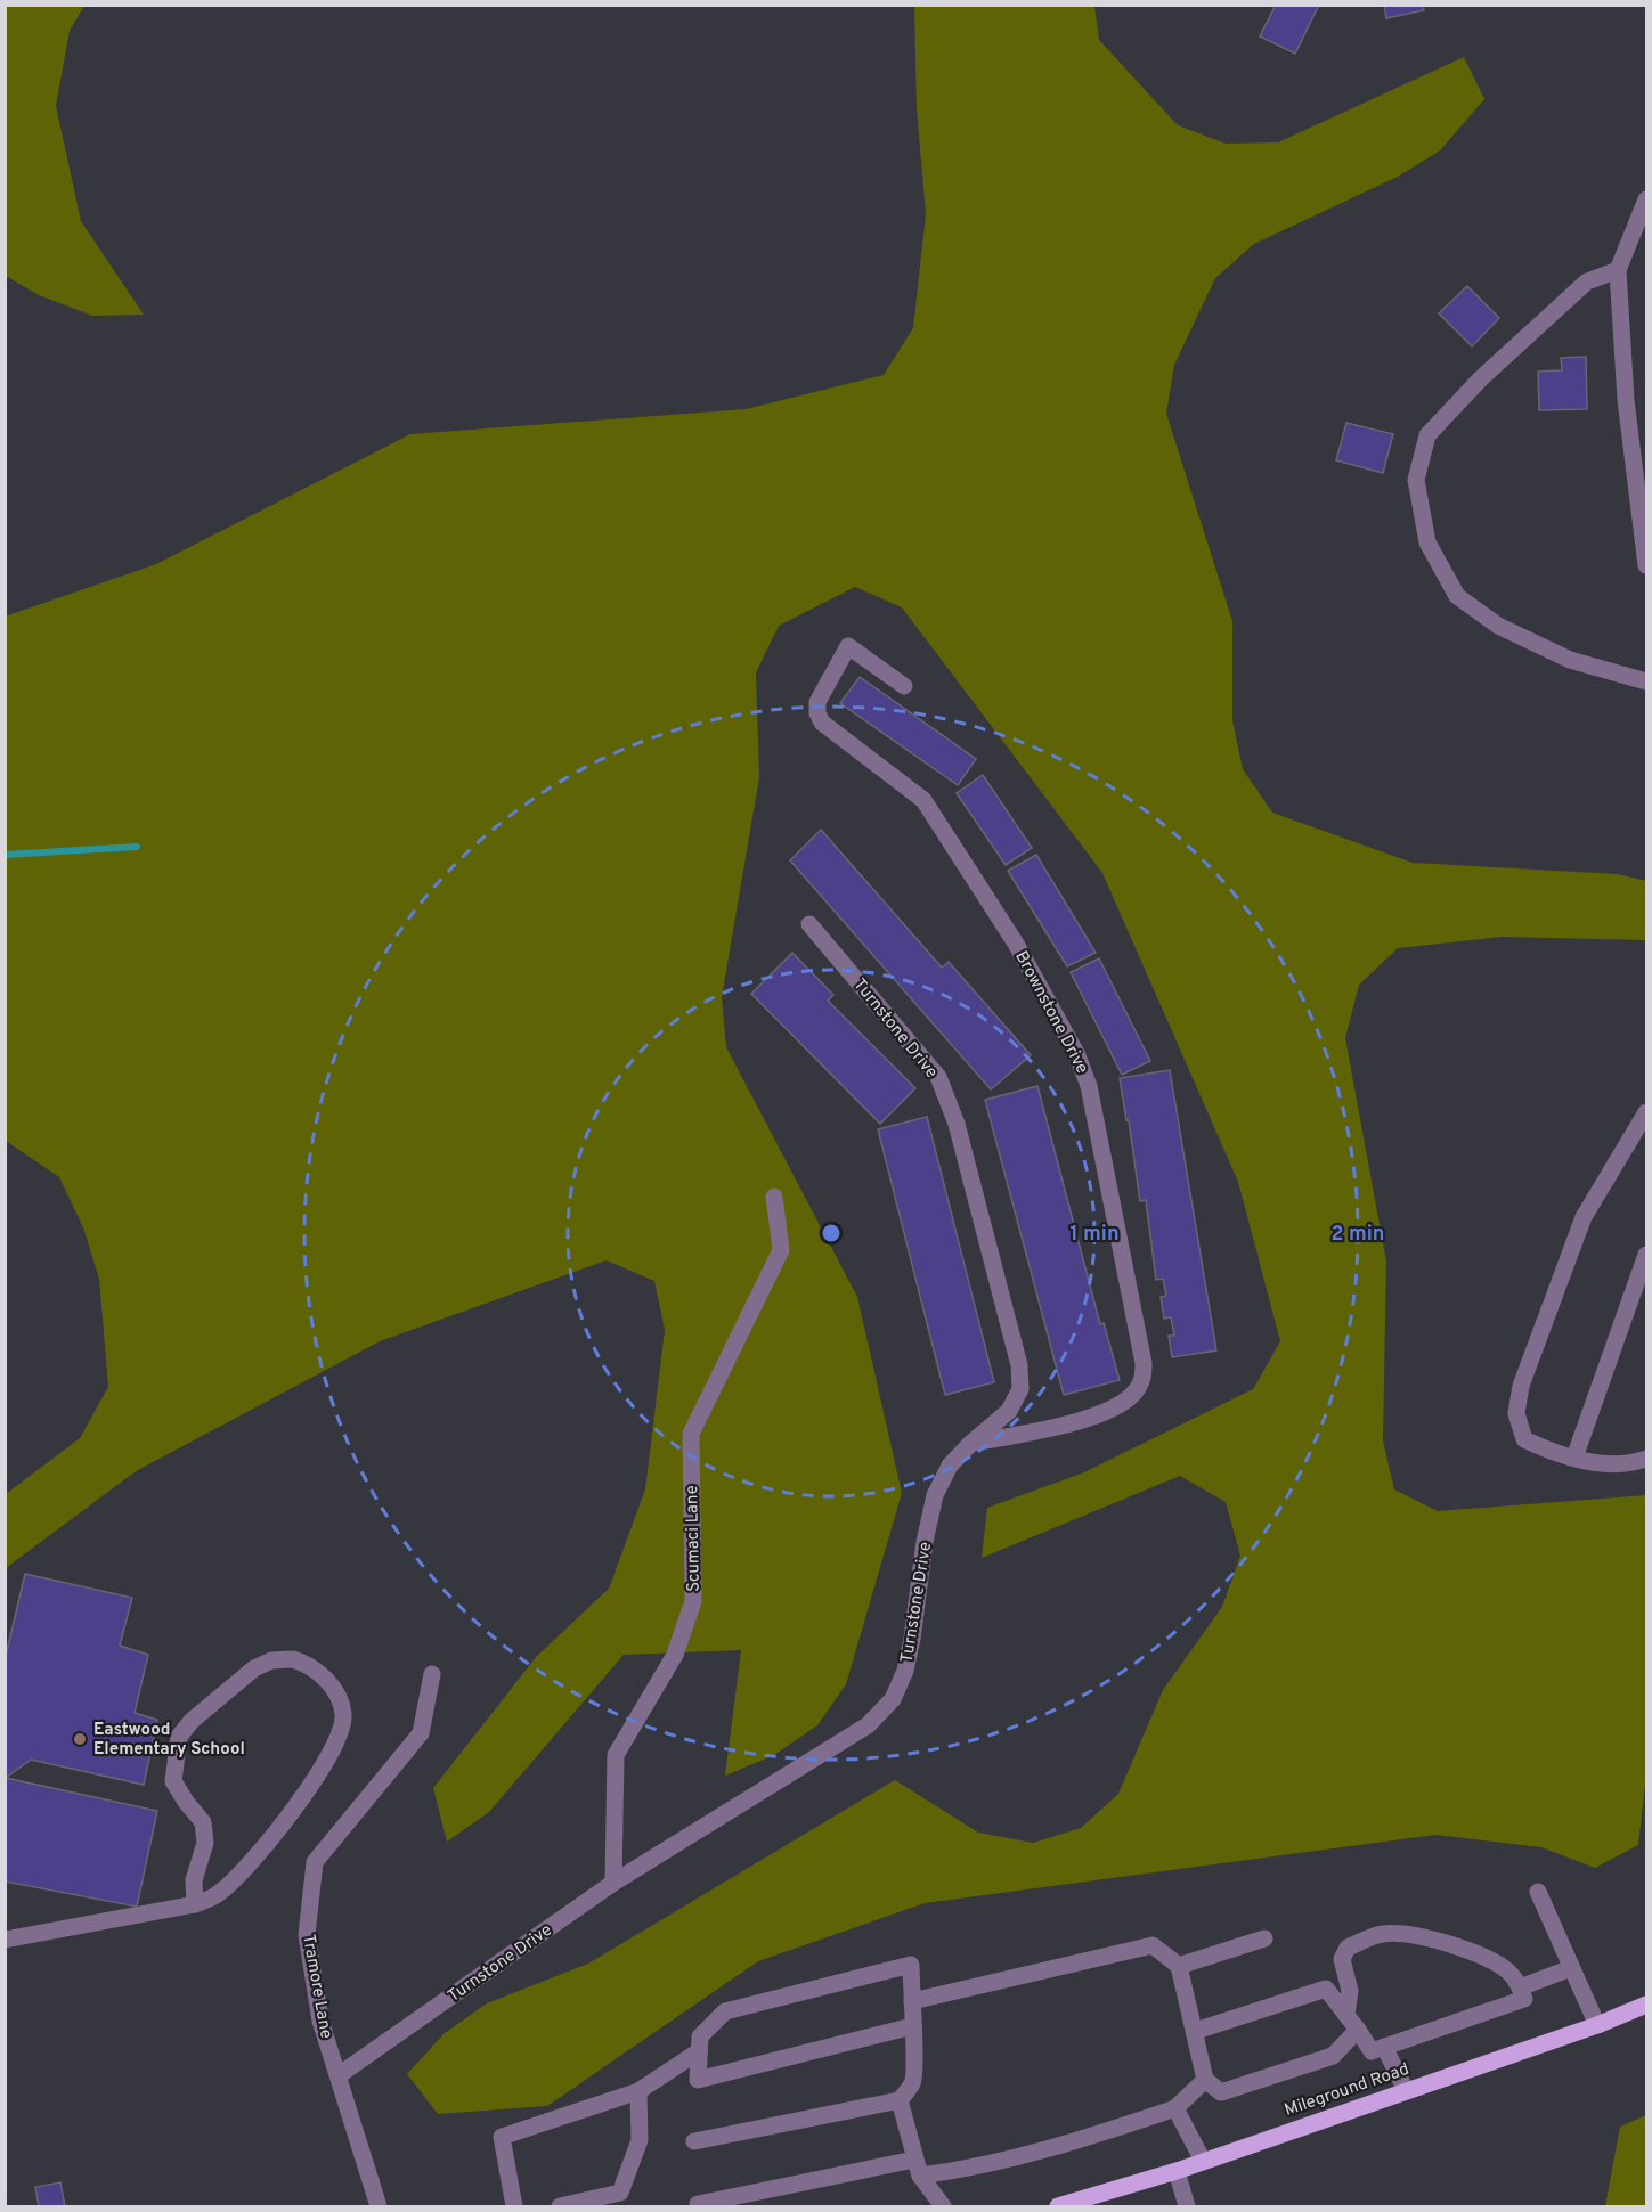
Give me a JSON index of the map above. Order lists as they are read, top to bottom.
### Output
{
  "streets": {
    "main road": ["Mileground Road"],
    "street": [
      "Brownstone Drive",
      "Turnstone Drive",
      "Scumaci Lane",
      "Tramore Lane"
    ]
  },
  "crossings": [
    ["Brownstone Drive", "Turnstone Drive"],
    ["Turnstone Drive", "Scumaci Lane"],
    ["Turnstone Drive", "Tramore Lane"]
  ],
  "places": ["Eastwood Elementary School"],
  "rings": ["1 min", "2 min"]
}
